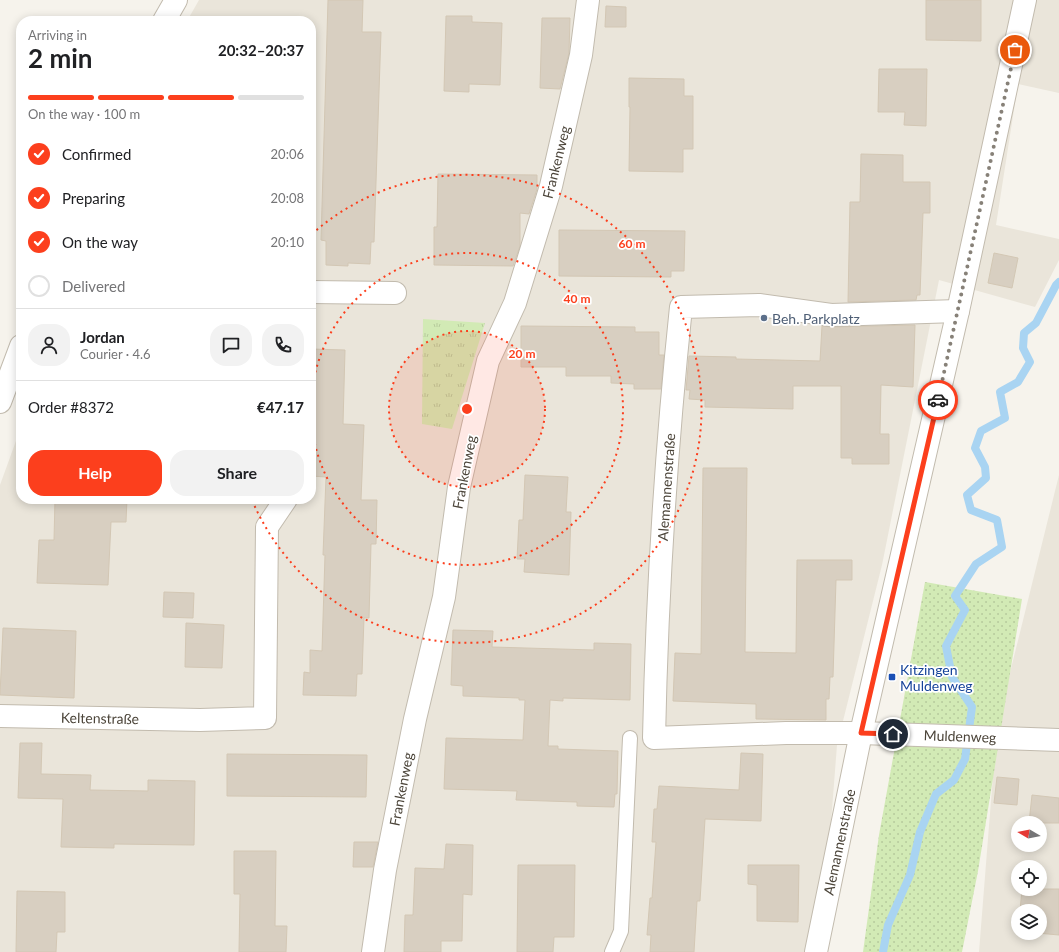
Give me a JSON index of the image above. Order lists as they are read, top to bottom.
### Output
{
  "streets": {
    "street": [
      "Frankenweg",
      "Alemannenstraße",
      "Keltenstraße",
      "Muldenweg"
    ]
  },
  "crossings": [
    ["Alemannenstraße", "Muldenweg"]
  ],
  "places": {
    "other": ["Beh. Parkplatz"],
    "transit": ["Kitzingen Muldenweg"]
  },
  "north": "left",
  "page": {
    "heading": ["2 min", "Arriving in", "20:32–20:37"],
    "panel": [
      "Jordan",
      "Courier · 4.6",
      "Order #8372",
      "€47.17"
    ],
    "bar": "On the way · 100 m",
    "list": [
      ["Confirmed", "20:06"],
      ["Preparing", "20:08"],
      ["On the way", "20:10"],
      "Delivered"
    ],
    "buttons": ["Help", "Share"]
  },
  "rings": ["60 m", "40 m", "20 m"]
}
